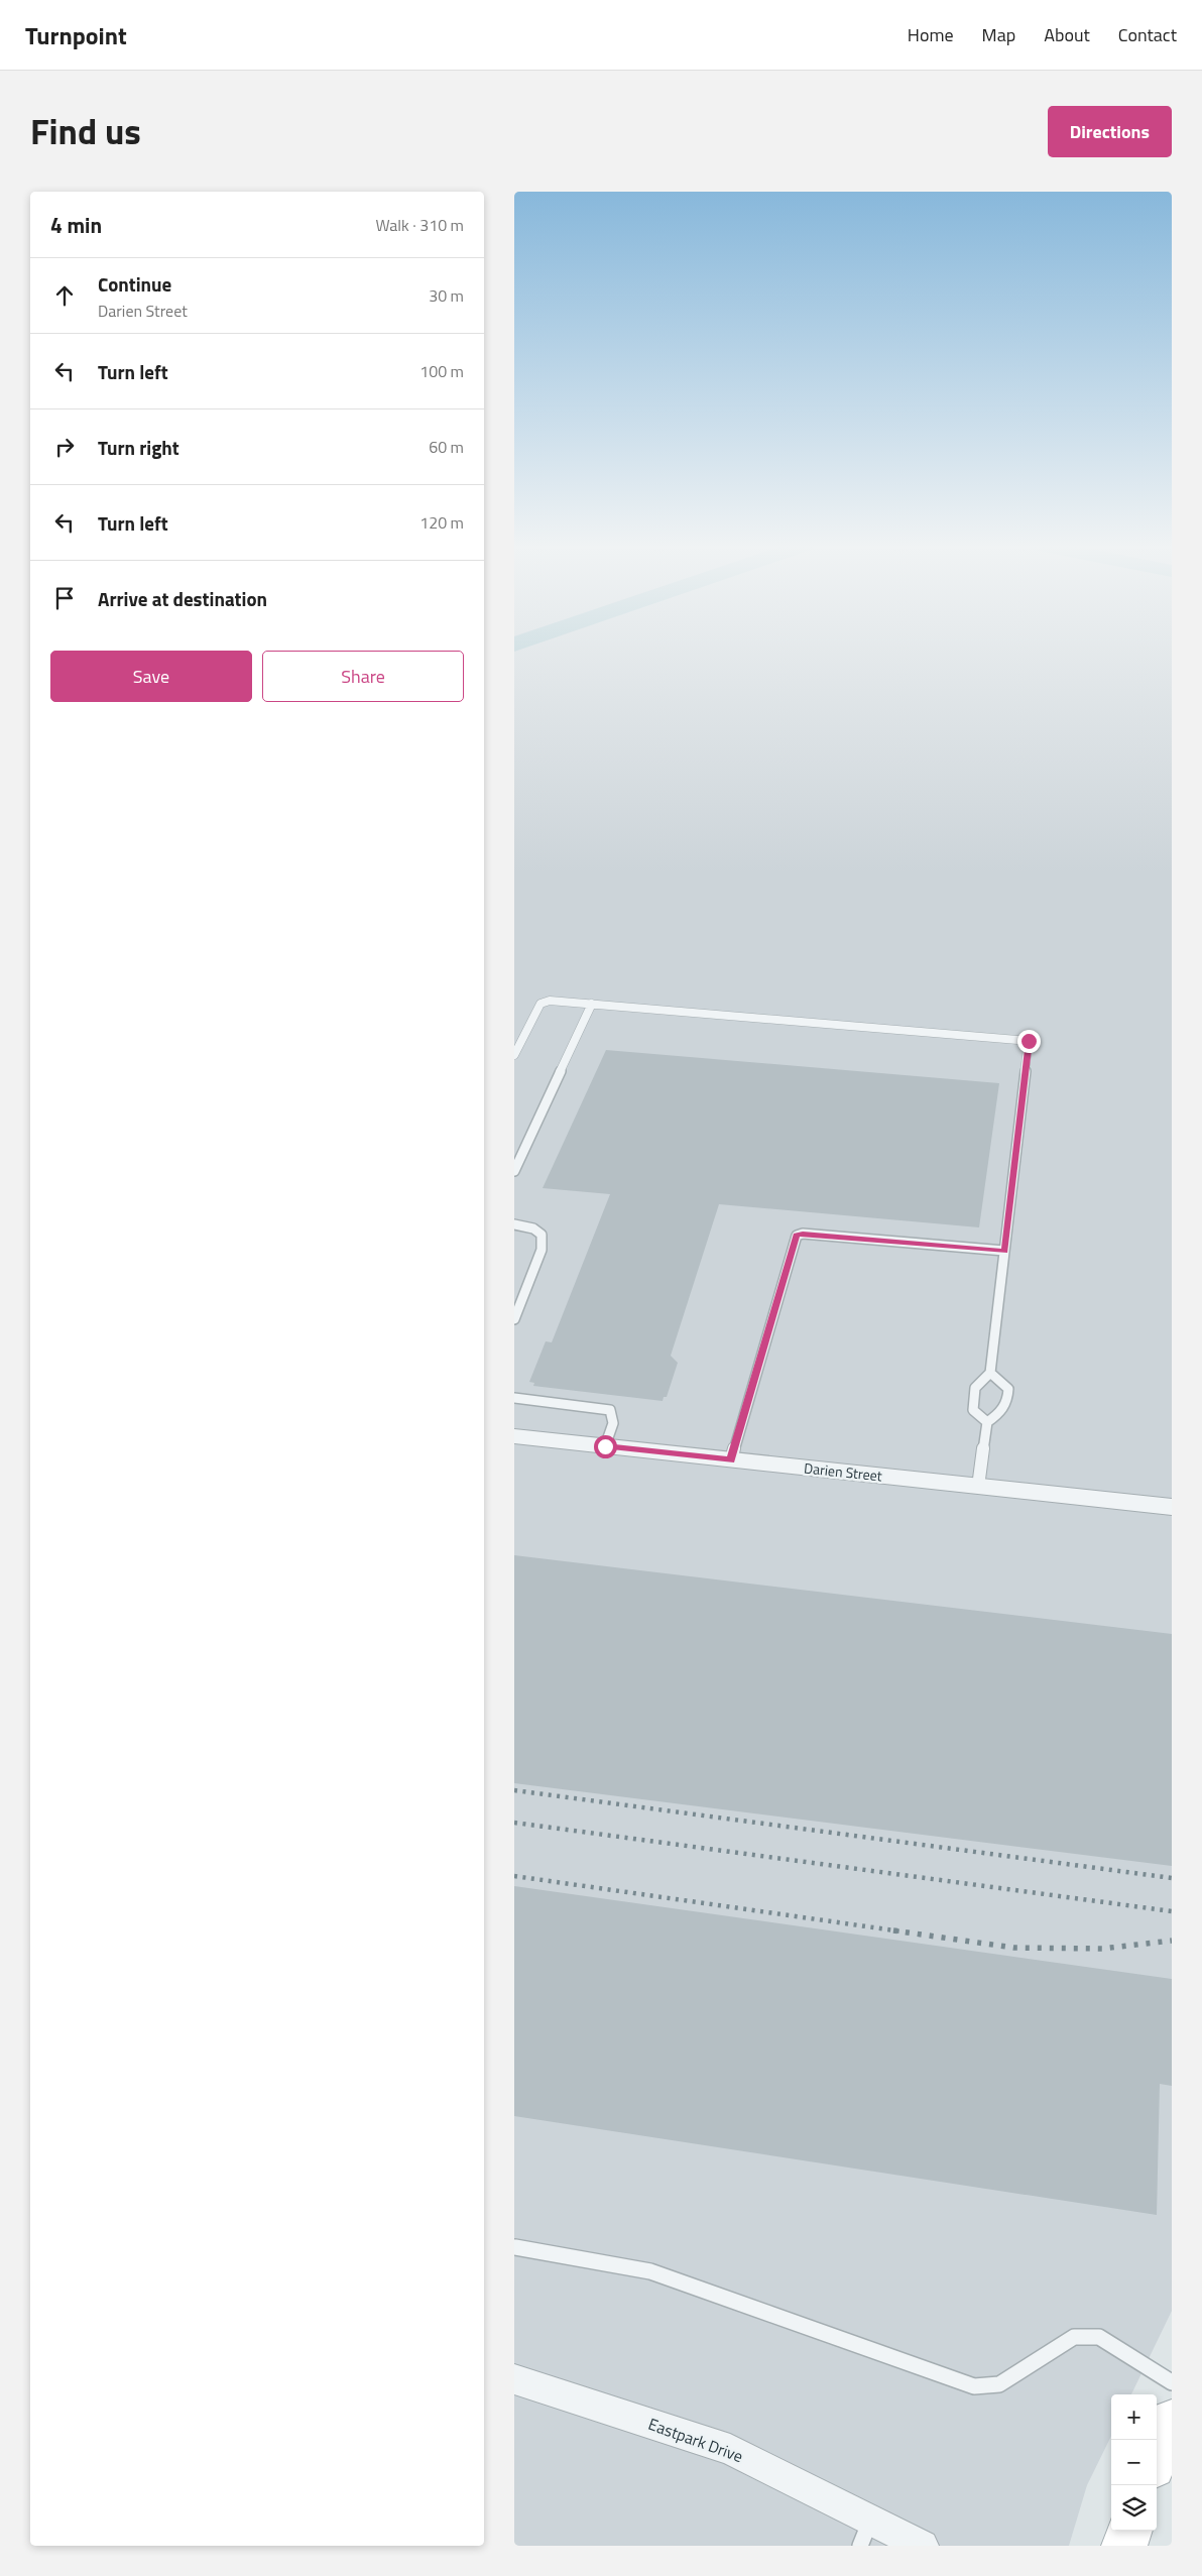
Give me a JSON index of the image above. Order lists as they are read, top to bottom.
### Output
{
  "streets": {
    "street": ["Darien Street", "Eastpark Drive"]
  },
  "page": {
    "header": "Turnpoint",
    "nav": [
      "Home",
      "Map",
      "About",
      "Contact"
    ],
    "title": "Find us",
    "buttons": [
      "Directions",
      ["Save", "Share"]
    ],
    "heading": ["4 min", "Walk · 310 m"],
    "list": [
      ["Continue", "Darien Street", "30 m"],
      ["Turn left", "100 m"],
      ["Turn right", "60 m"],
      ["Turn left", "120 m"],
      "Arrive at destination"
    ],
    "map_buttons": ["+", "−"]
  }
}
